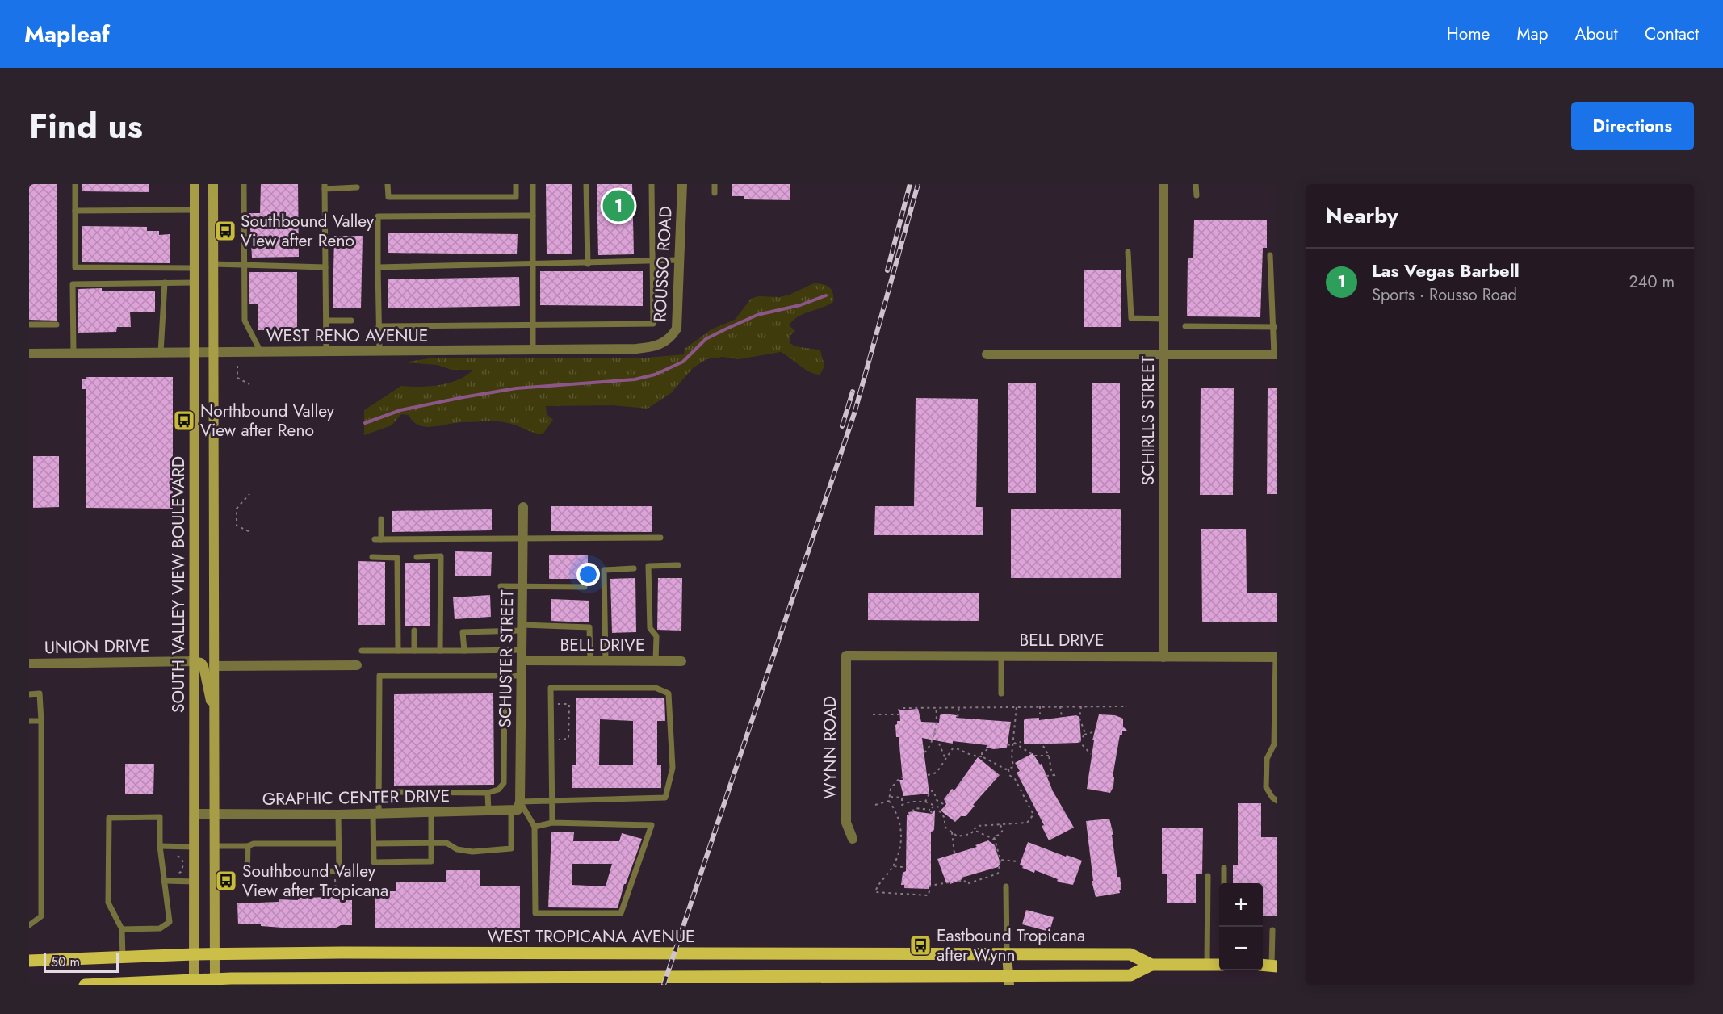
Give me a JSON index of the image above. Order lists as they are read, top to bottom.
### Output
{
  "streets": {
    "main road": ["SOUTH VALLEY VIEW BOULEVARD", "WEST TROPICANA AVENUE"],
    "street": [
      "ROUSSO ROAD",
      "WEST RENO AVENUE",
      "SCHIRLLS STREET",
      "BELL DRIVE",
      "UNION DRIVE",
      "SCHUSTER STREET",
      "WYNN ROAD",
      "GRAPHIC CENTER DRIVE"
    ]
  },
  "crossings": [
    ["ROUSSO ROAD", "WEST RENO AVENUE"],
    ["WEST RENO AVENUE", "SOUTH VALLEY VIEW BOULEVARD"],
    ["SCHIRLLS STREET", "BELL DRIVE"],
    ["SOUTH VALLEY VIEW BOULEVARD", "UNION DRIVE"],
    ["SOUTH VALLEY VIEW BOULEVARD", "GRAPHIC CENTER DRIVE"],
    ["SOUTH VALLEY VIEW BOULEVARD", "WEST TROPICANA AVENUE"],
    ["BELL DRIVE", "SCHUSTER STREET"],
    ["BELL DRIVE", "WYNN ROAD"],
    ["SCHUSTER STREET", "GRAPHIC CENTER DRIVE"]
  ],
  "places": {
    "bus stop": [
      "Southbound Valley View after Reno",
      "Northbound Valley View after Reno",
      "Southbound Valley View after Tropicana",
      "Eastbound Tropicana after Wynn"
    ]
  },
  "scale_bar": "50 m",
  "page": {
    "header": "Mapleaf",
    "nav": [
      "Home",
      "Map",
      "About",
      "Contact"
    ],
    "title": "Find us",
    "buttons": "Directions",
    "heading": "Nearby",
    "pins": "1",
    "list": [
      {
        "mark": "1",
        "name": "Las Vegas Barbell",
        "note": "Sports · Rousso Road",
        "value": "240 m"
      }
    ],
    "map_buttons": ["+", "−"],
    "scale": "50 m"
  }
}
